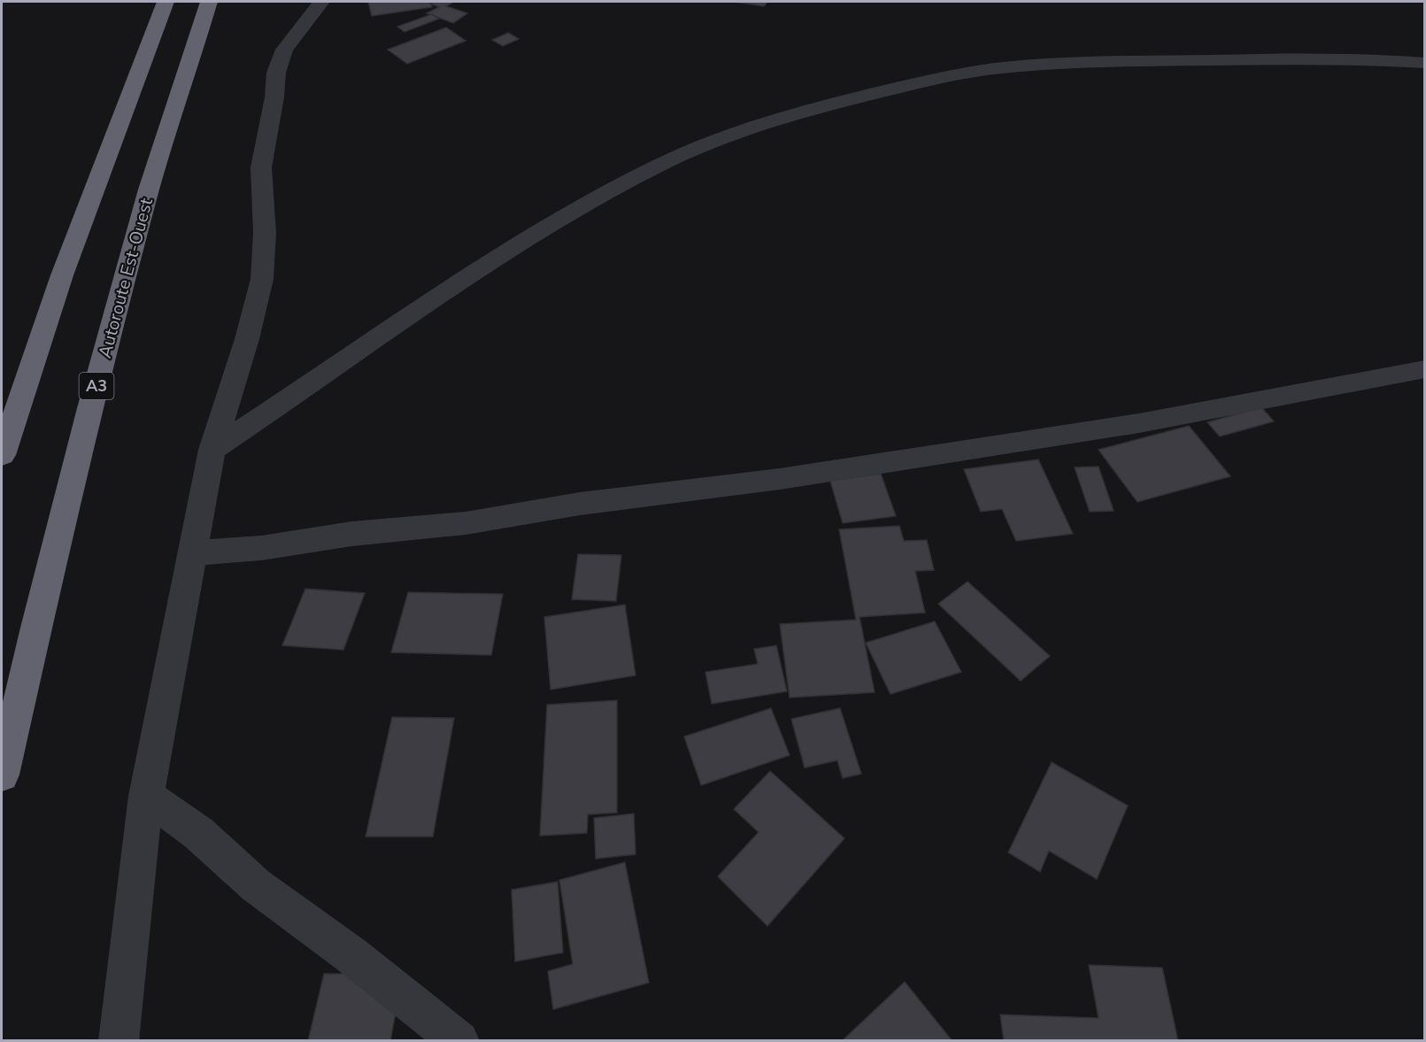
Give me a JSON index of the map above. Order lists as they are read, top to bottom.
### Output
{
  "streets": {
    "highway": ["Autoroute Est-Ouest", "A3"]
  }
}
